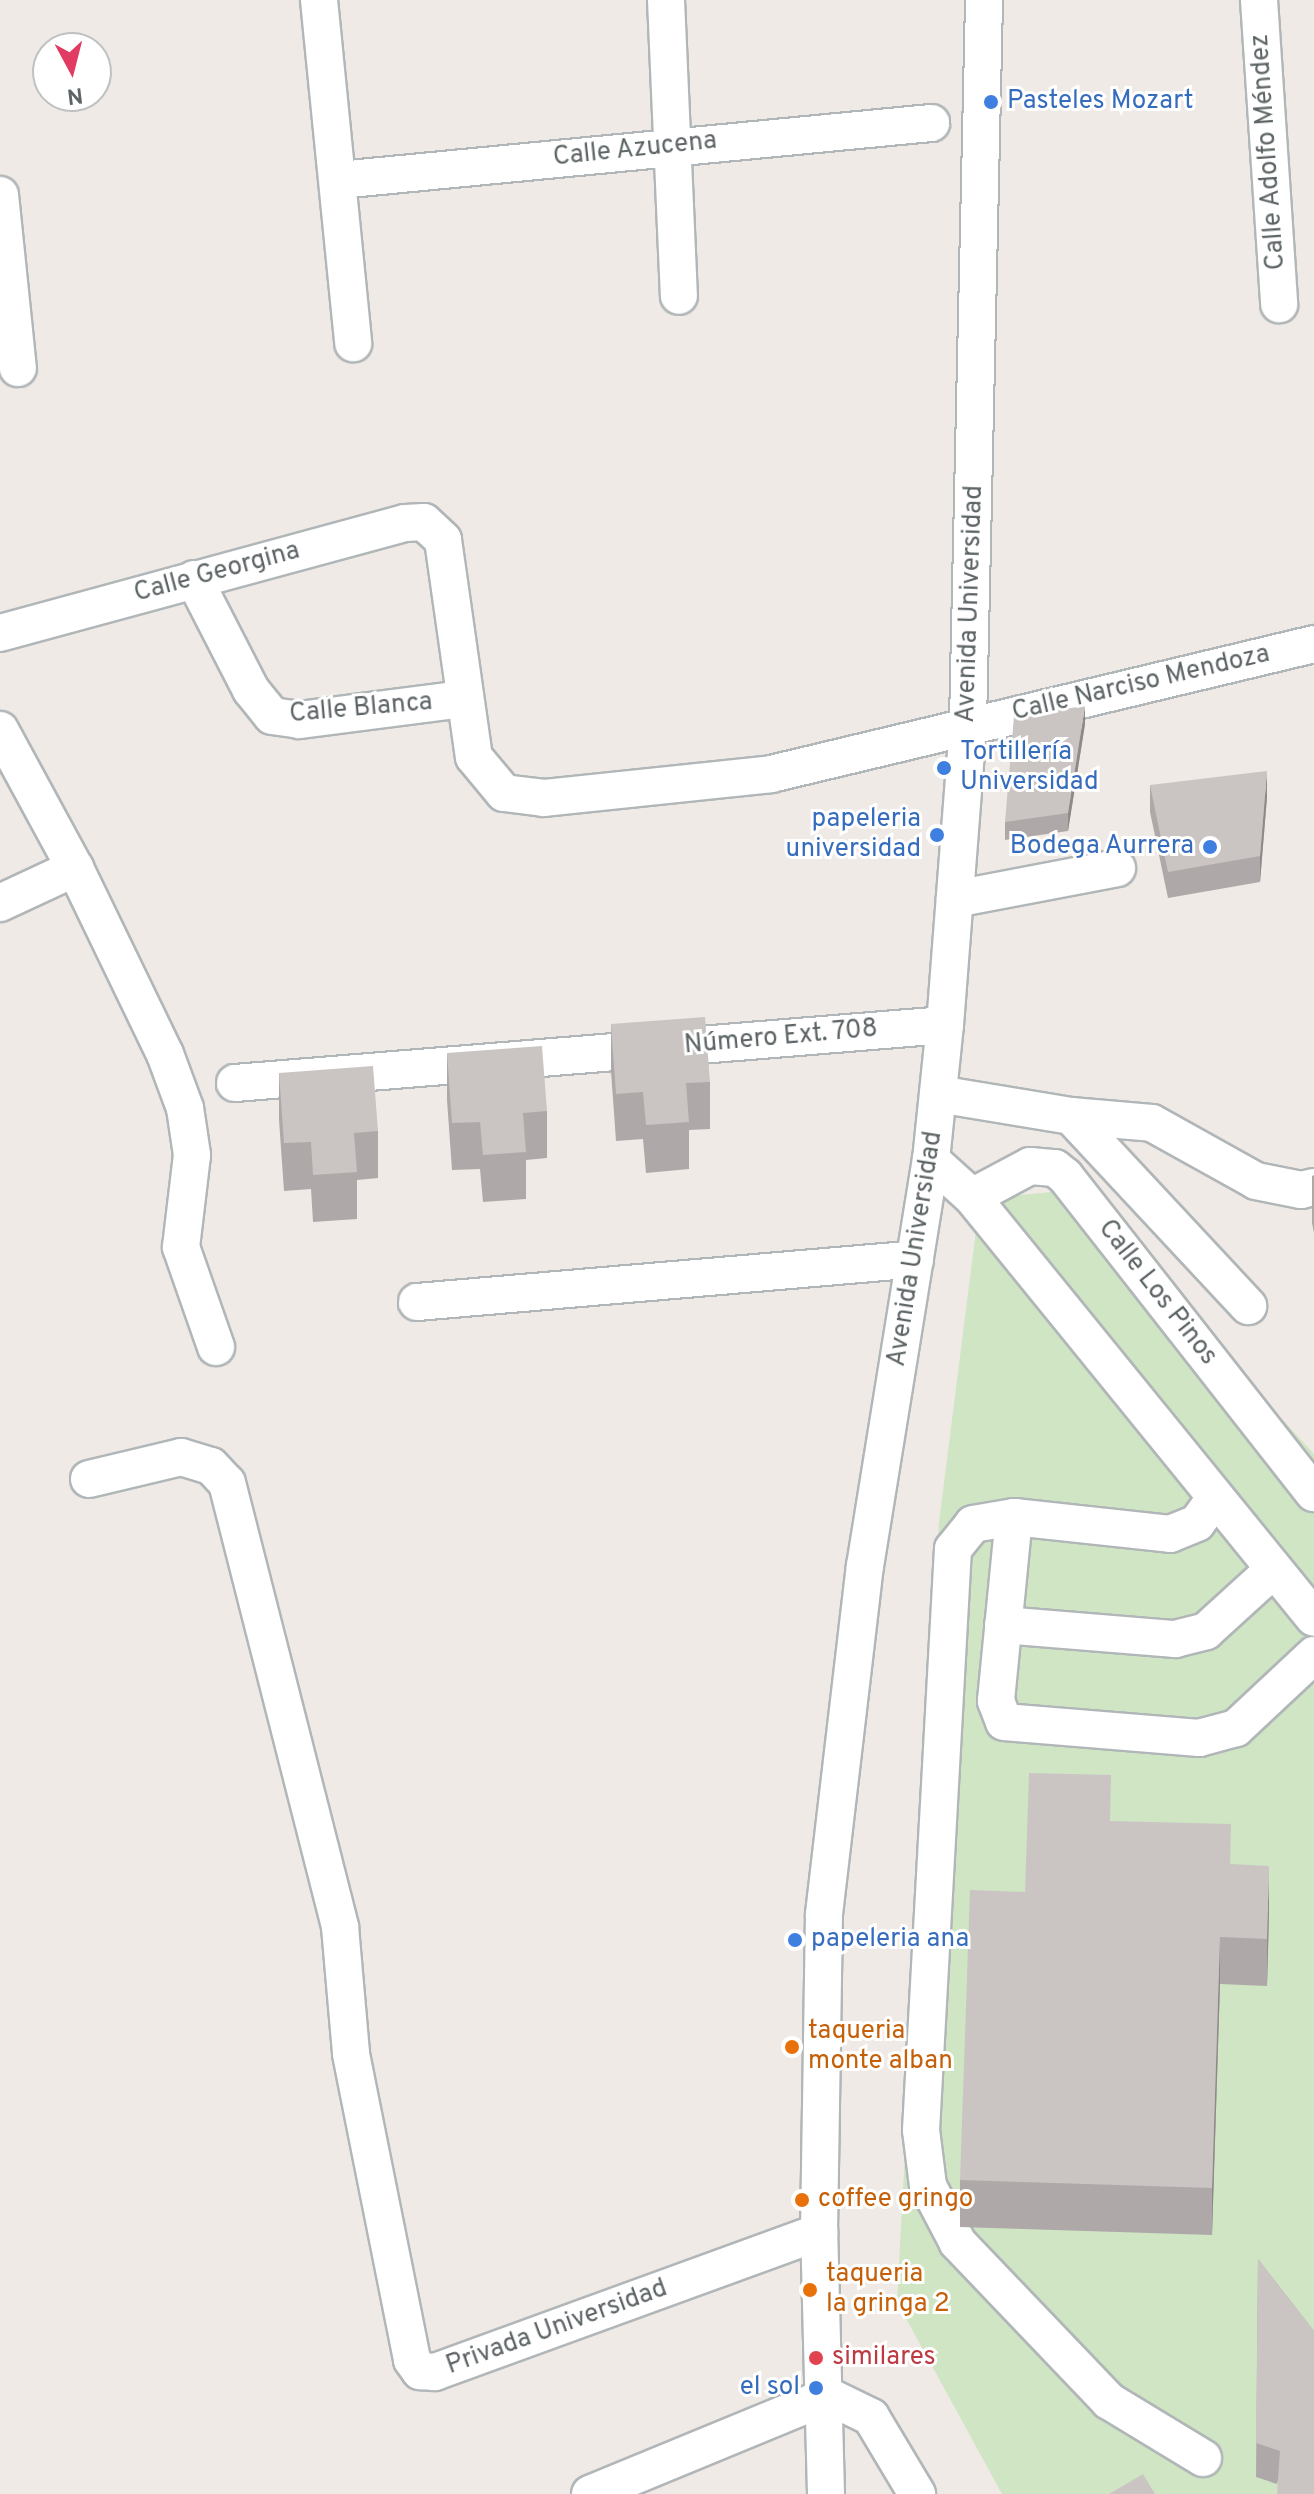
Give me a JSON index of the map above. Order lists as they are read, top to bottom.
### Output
{
  "streets": {
    "street": [
      "Calle Azucena",
      "Calle Adolfo Méndez",
      "Calle Georgina",
      "Avenida Universidad",
      "Calle Narciso Mendoza",
      "Calle Blanca",
      "Número Ext. 708",
      "Calle Los Pinos",
      "Privada Universidad"
    ]
  },
  "crossings": [
    ["Calle Georgina", "Calle Narciso Mendoza"],
    ["Calle Georgina", "Calle Blanca"],
    ["Avenida Universidad", "Calle Narciso Mendoza"],
    ["Avenida Universidad", "Número Ext. 708"],
    ["Avenida Universidad", "Privada Universidad"],
    ["Calle Narciso Mendoza", "Calle Blanca"]
  ],
  "places": [
    "Pasteles Mozart",
    "Tortillería Universidad",
    "papeleria universidad",
    "Bodega Aurrera",
    "papeleria ana",
    "taqueria monte alban",
    "coffee gringo",
    "taqueria la gringa 2",
    "similares",
    "el sol"
  ],
  "north": "bottom"
}
